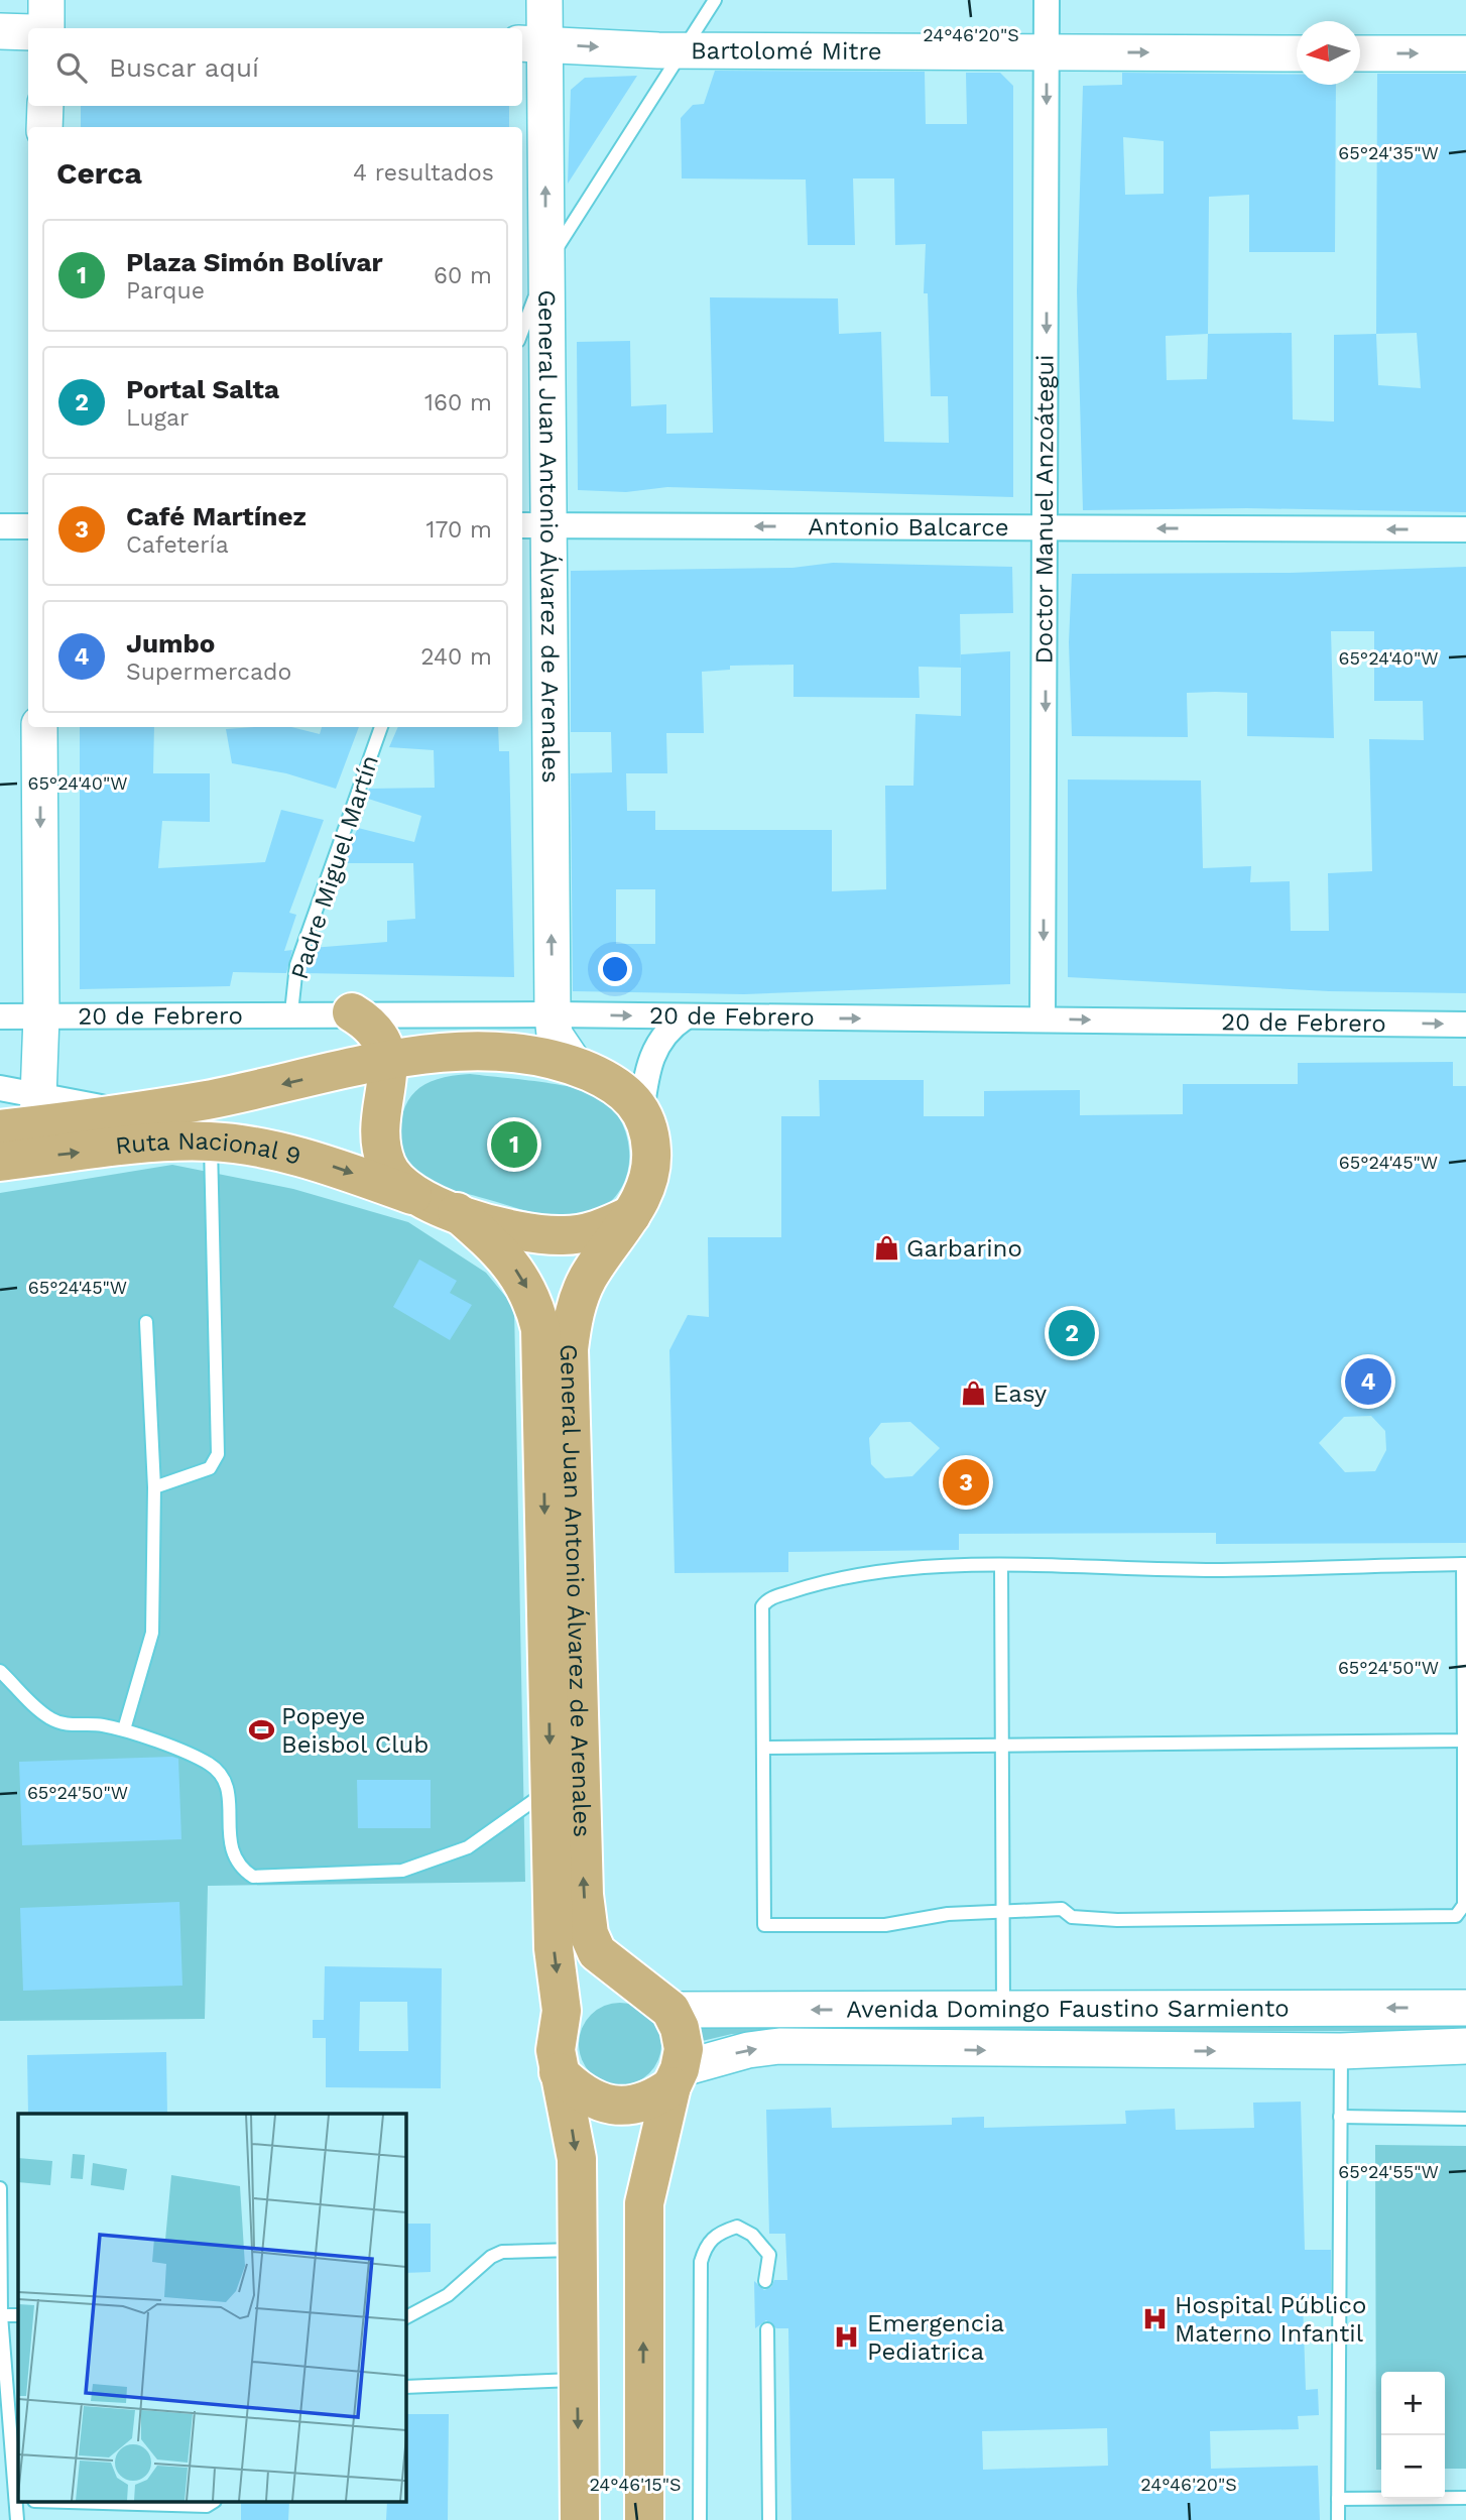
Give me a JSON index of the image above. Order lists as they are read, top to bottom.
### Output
{
  "streets": {
    "main road": ["General Juan Antonio Álvarez de Arenales", "Ruta Nacional 9"],
    "street": [
      "Bartolomé Mitre",
      "Doctor Manuel Anzoátegui",
      "Antonio Balcarce",
      "20 de Febrero",
      "Avenida Domingo Faustino Sarmiento"
    ],
    "lane": ["Padre Miguel Martín"]
  },
  "crossings": [
    ["Bartolomé Mitre", "Doctor Manuel Anzoátegui"],
    ["Bartolomé Mitre", "General Juan Antonio Álvarez de Arenales"],
    ["Doctor Manuel Anzoátegui", "Antonio Balcarce"],
    ["Doctor Manuel Anzoátegui", "20 de Febrero"],
    ["Antonio Balcarce", "General Juan Antonio Álvarez de Arenales"],
    ["General Juan Antonio Álvarez de Arenales", "20 de Febrero"],
    ["General Juan Antonio Álvarez de Arenales", "Ruta Nacional 9"],
    ["General Juan Antonio Álvarez de Arenales", "Avenida Domingo Faustino Sarmiento"],
    ["Padre Miguel Martín", "20 de Febrero"]
  ],
  "one_way": [
    "Bartolomé Mitre",
    "Doctor Manuel Anzoátegui",
    "Antonio Balcarce",
    "20 de Febrero"
  ],
  "places": {
    "shop": ["Garbarino", "Easy"],
    "sports": ["Popeye Beisbol Club"],
    "hospital": ["Hospital Público Materno Infantil", "Emergencia Pediatrica"]
  },
  "north": "left",
  "page": {
    "search": "Buscar aquí",
    "heading": ["Cerca", "4 resultados"],
    "list": [
      {
        "mark": "1",
        "name": "Plaza Simón Bolívar",
        "note": "Parque",
        "value": "60 m"
      },
      {
        "mark": "2",
        "name": "Portal Salta",
        "note": "Lugar",
        "value": "160 m"
      },
      {
        "mark": "3",
        "name": "Café Martínez",
        "note": "Cafetería",
        "value": "170 m"
      },
      {
        "mark": "4",
        "name": "Jumbo",
        "note": "Supermercado",
        "value": "240 m"
      }
    ],
    "pins": [
      "1",
      "2",
      "4",
      "3"
    ],
    "map_buttons": ["+", "−"]
  },
  "coordinates": [
    "24°46'20\"S",
    "65°24'35\"W",
    "65°24'40\"W",
    "65°24'45\"W",
    "65°24'50\"W",
    "65°24'55\"W",
    "24°46'15\"S"
  ]
}
